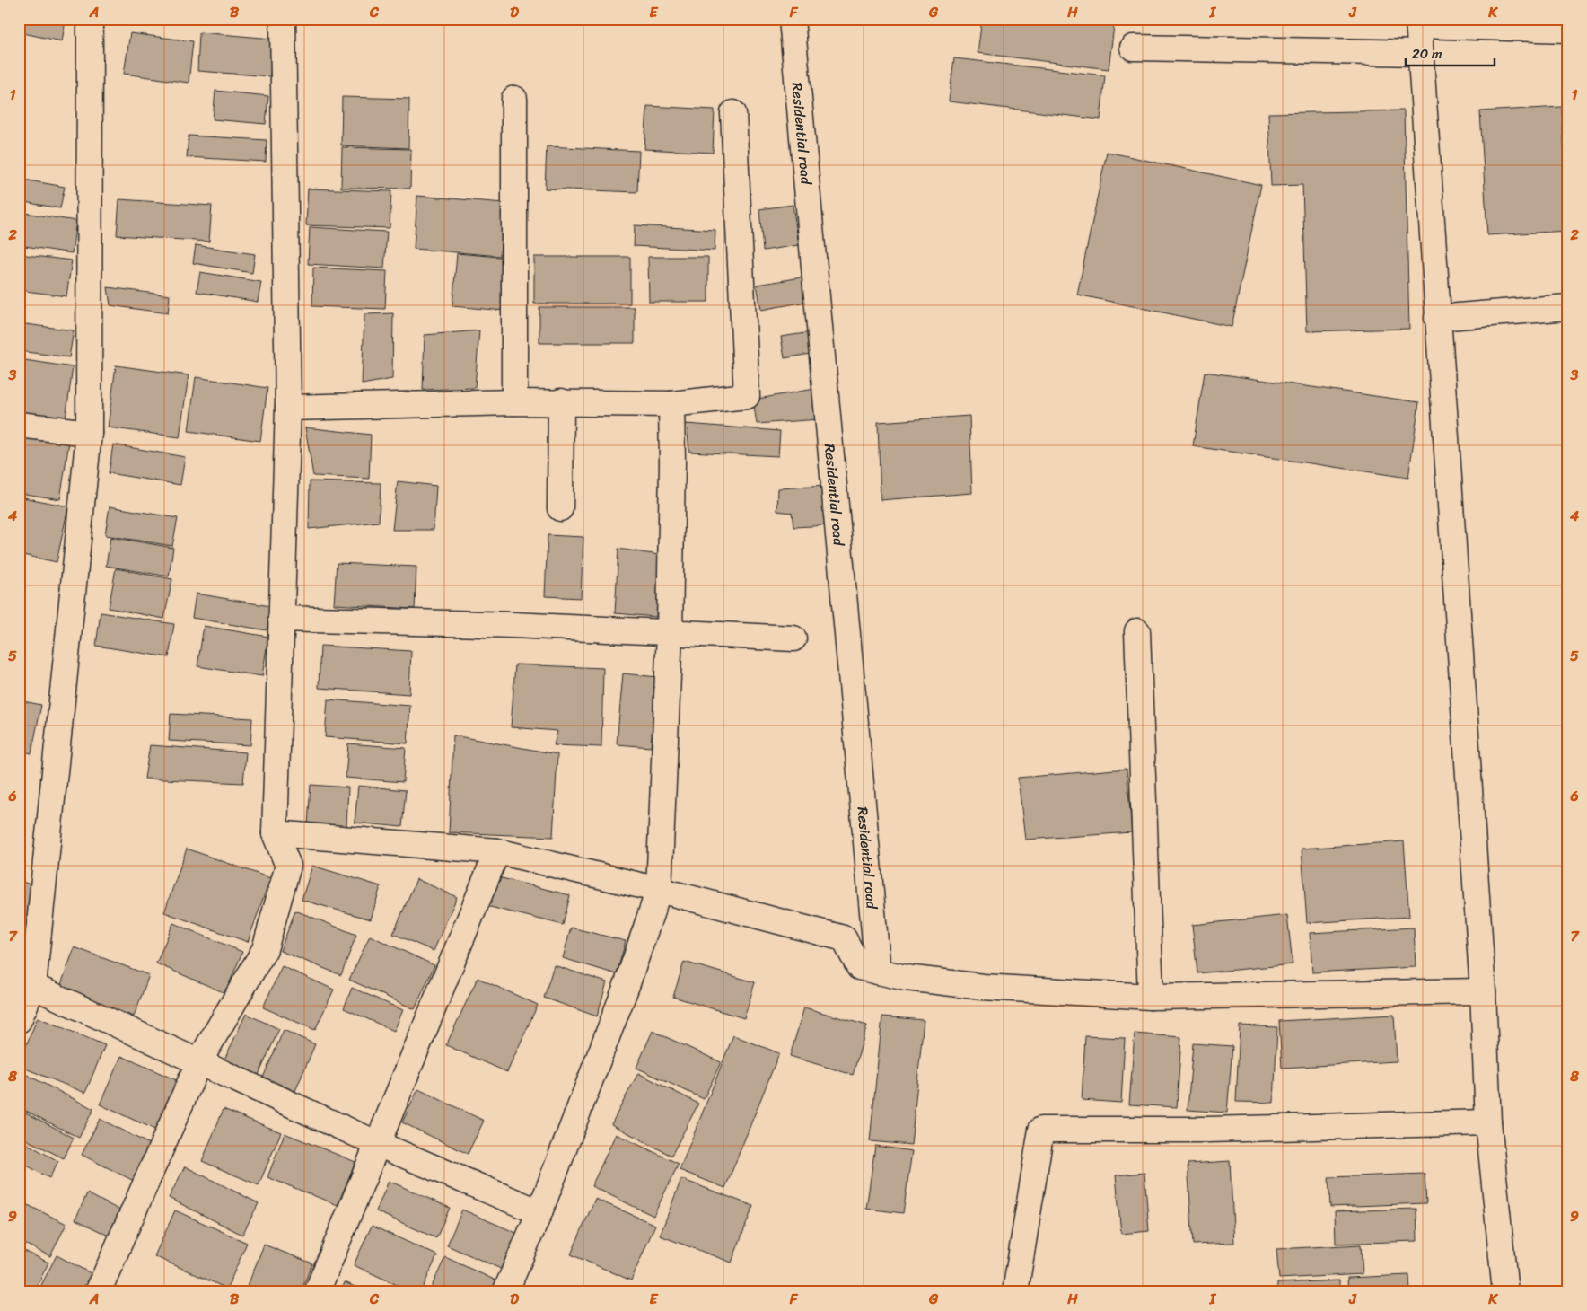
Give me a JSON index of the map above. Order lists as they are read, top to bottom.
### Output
{
  "streets": {
    "main road": ["Residential road"]
  },
  "scale_bar": "20 m",
  "grid": {
    "columns": [
      "A",
      "B",
      "C",
      "D",
      "E",
      "F",
      "G",
      "H",
      "I",
      "J",
      "K"
    ],
    "rows": [
      "1",
      "2",
      "3",
      "4",
      "5",
      "6",
      "7",
      "8",
      "9"
    ]
  }
}
